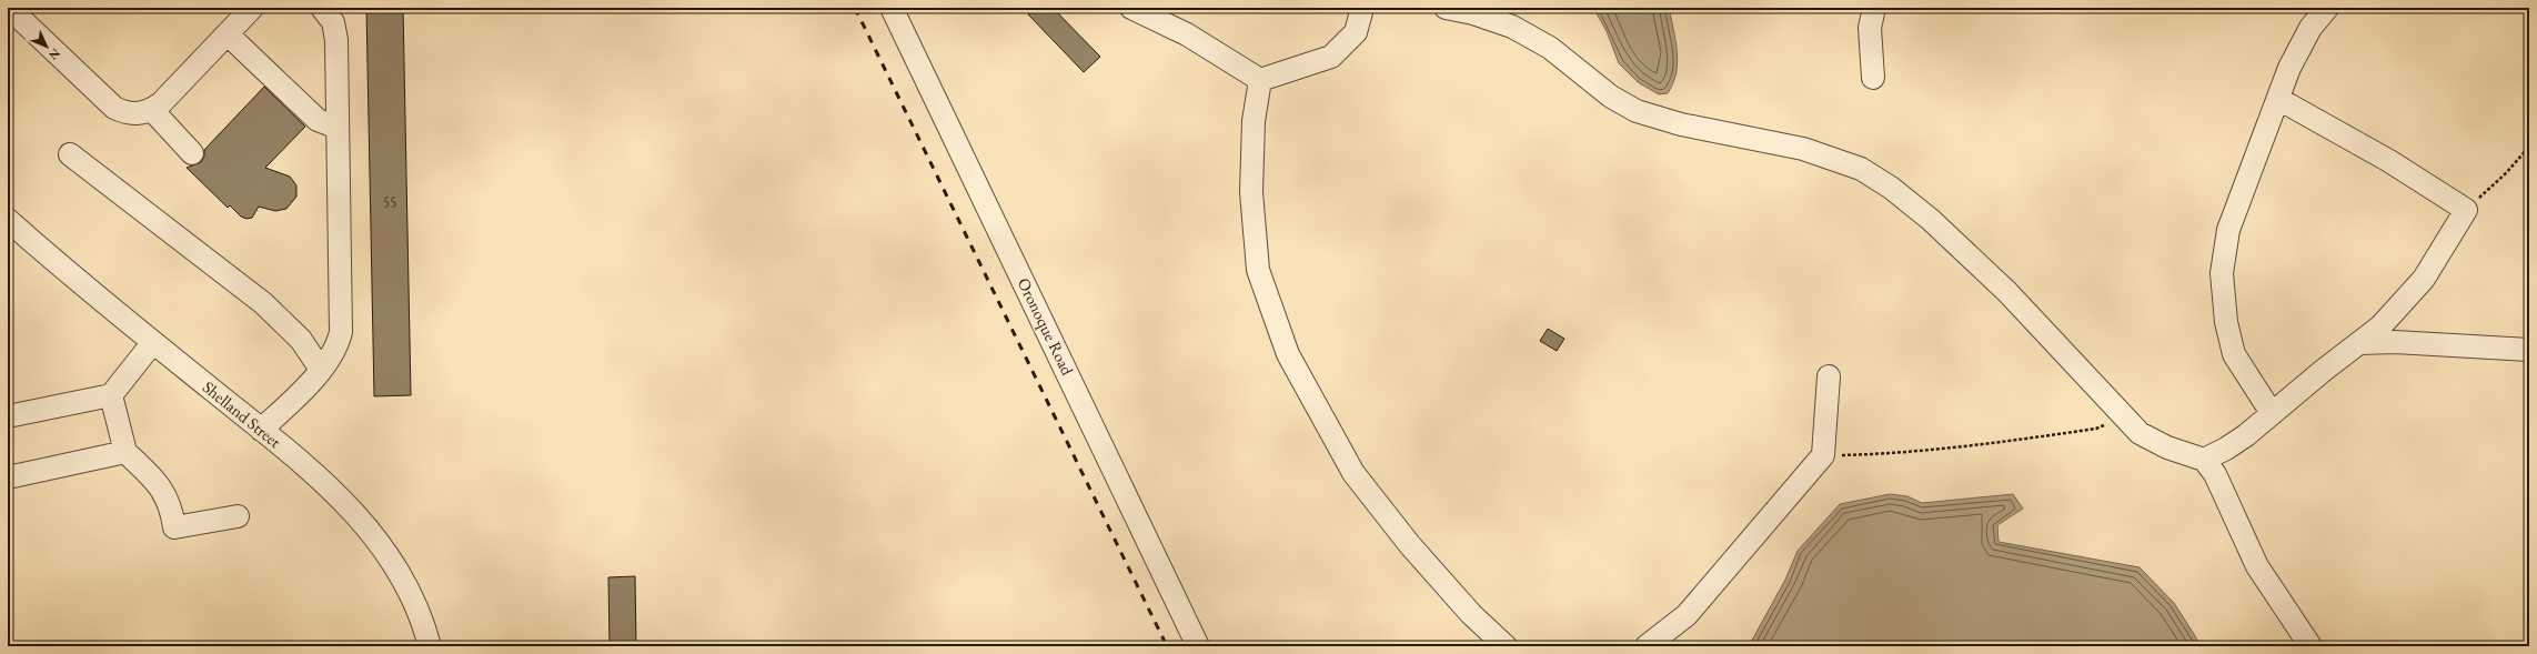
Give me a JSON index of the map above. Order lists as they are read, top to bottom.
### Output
{
  "streets": {
    "street": ["Oronoque Road", "Shelland Street"]
  },
  "house_numbers": ["55"],
  "north": "bottom right"
}
